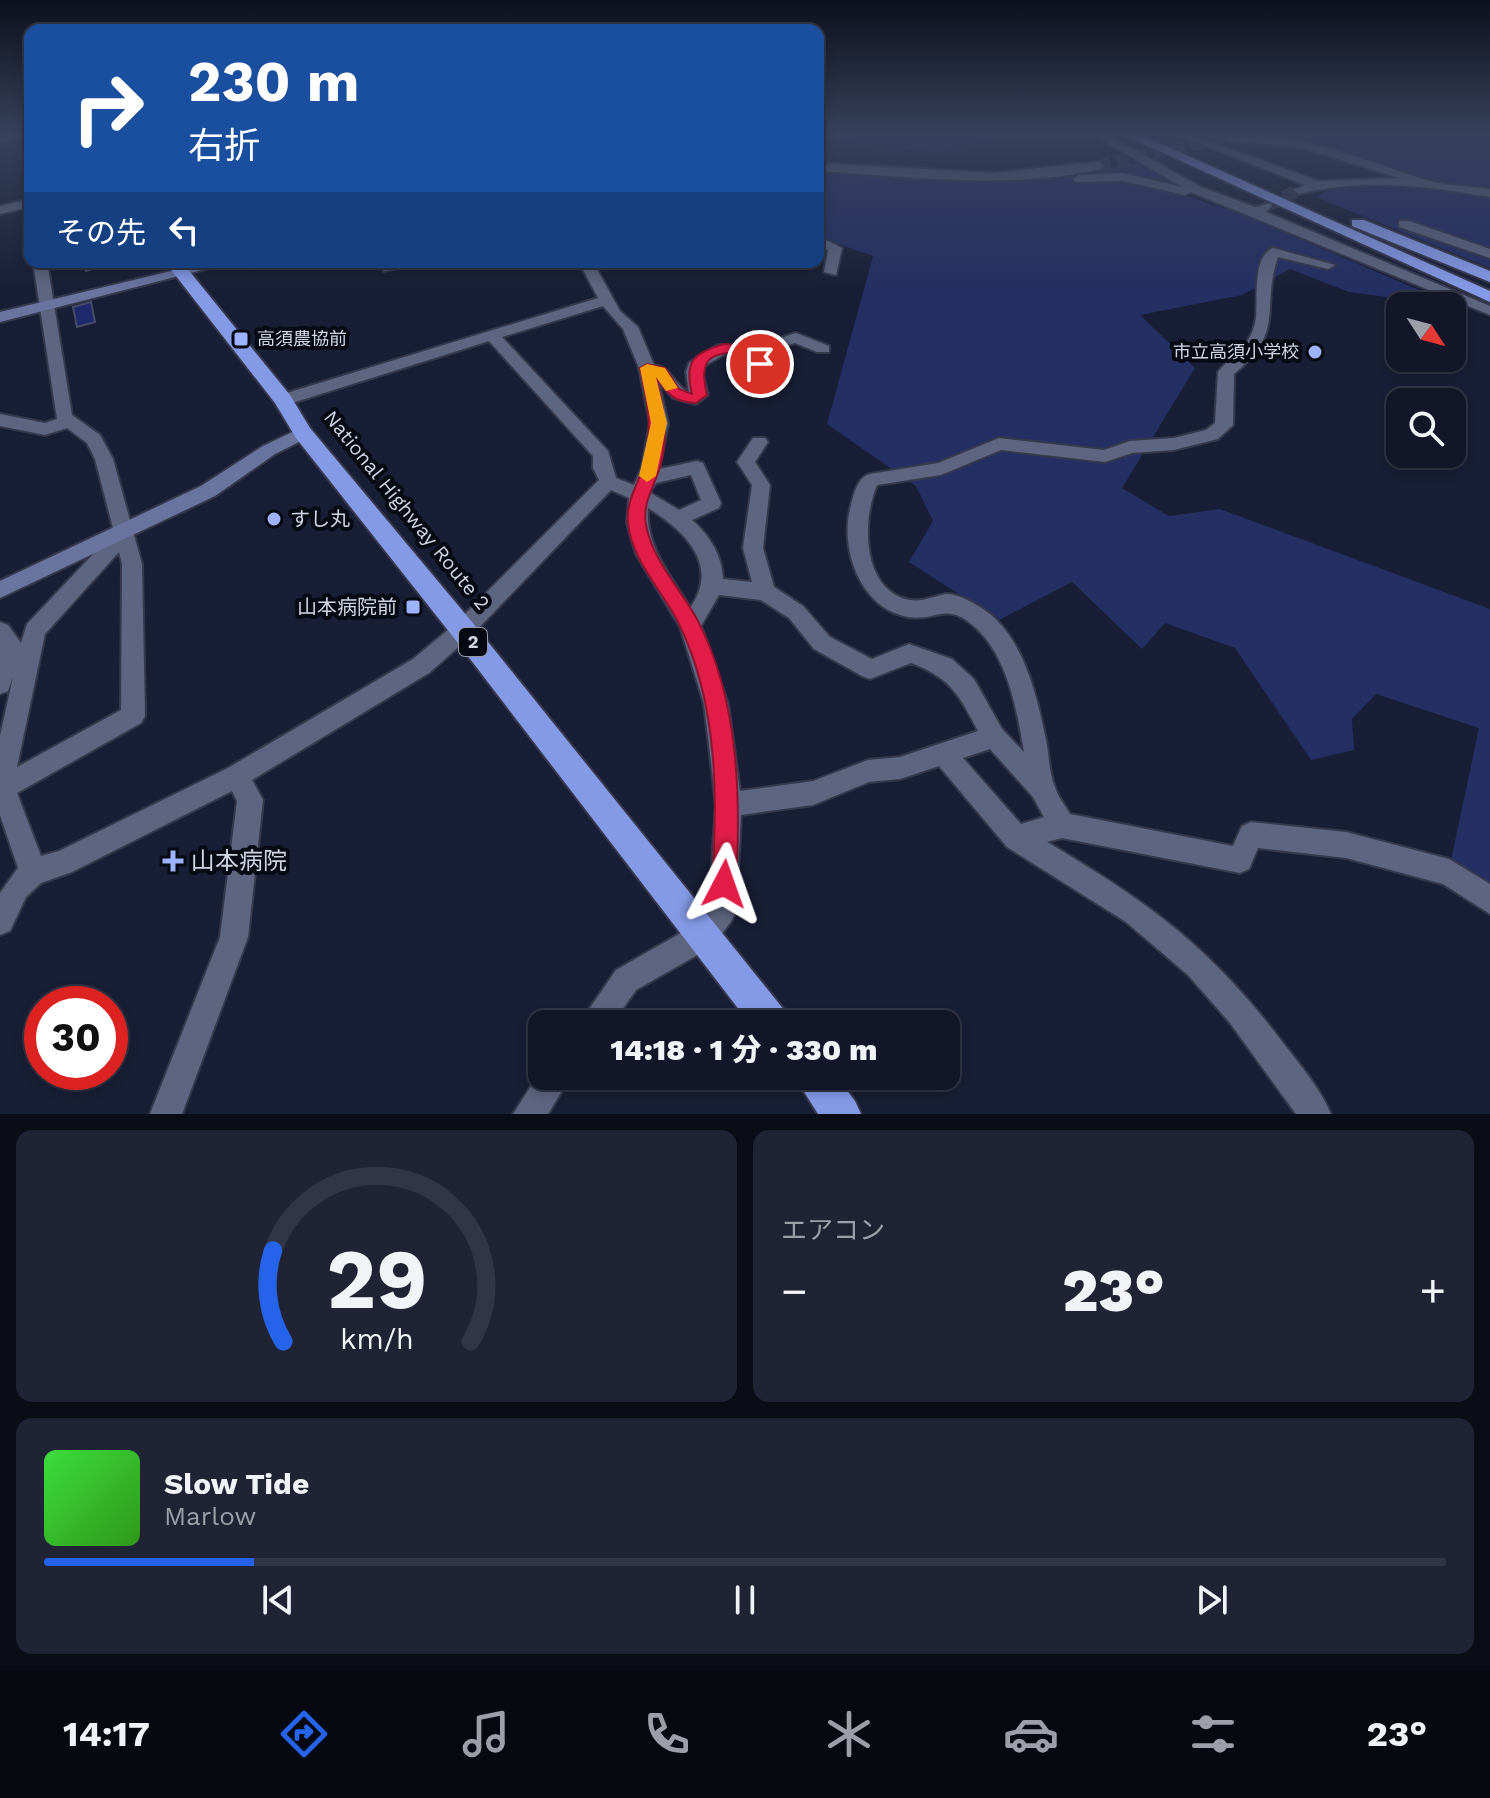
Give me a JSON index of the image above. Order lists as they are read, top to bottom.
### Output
{
  "streets": {
    "highway": ["National Highway Route 2", "2"]
  },
  "places": {
    "transit": ["高須農協前", "山本病院前"],
    "other": ["市立高須小学校", "すし丸"],
    "health": ["山本病院"]
  },
  "north": "bottom right",
  "page": {
    "turn": ["230 m", "右折"],
    "then": "その先",
    "limit": "30",
    "trip": "14:18 · 1 分 · 330 m",
    "tile": "エアコン",
    "heat": ["−", "23°", "+"],
    "song": ["Slow Tide", "Marlow"],
    "tabs": ["14:17", "23°"],
    "gauge": ["29", "km/h"]
  }
}
